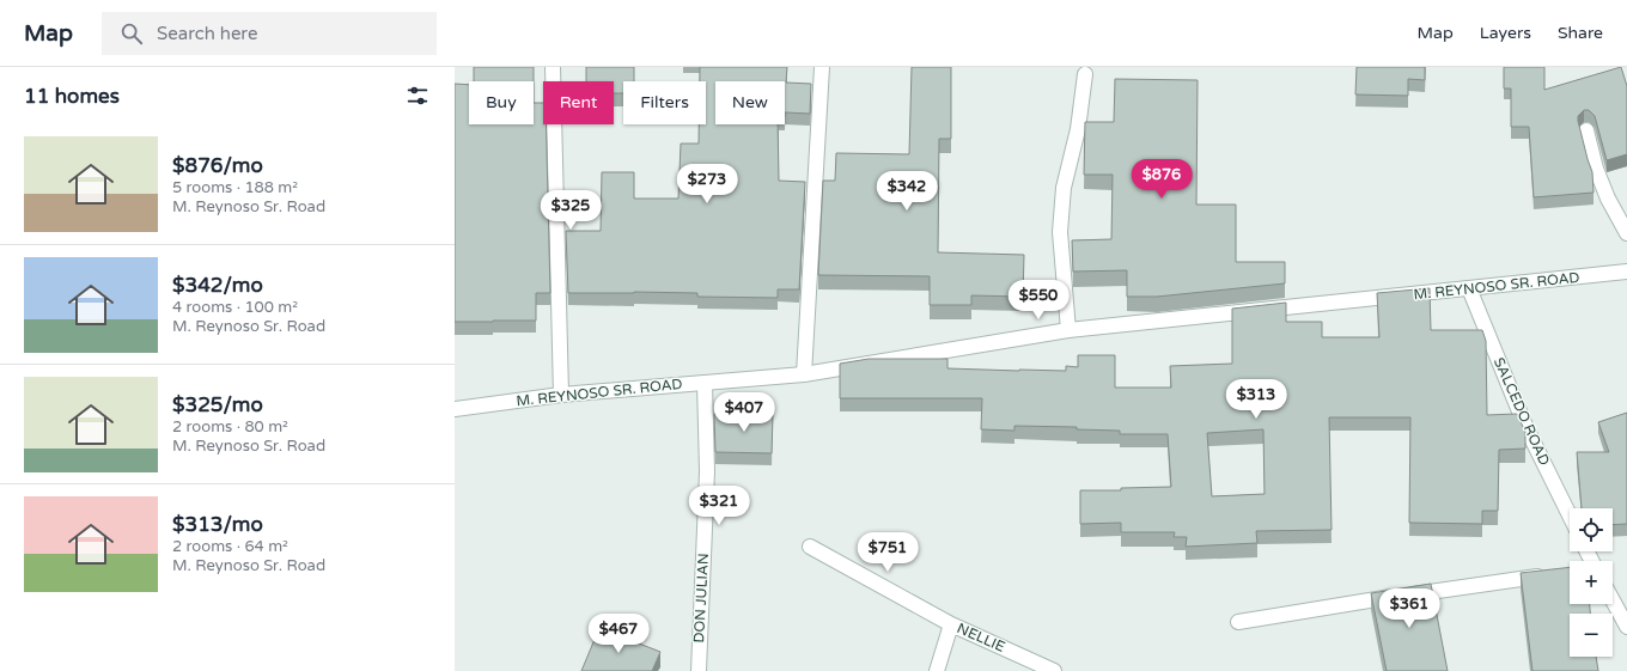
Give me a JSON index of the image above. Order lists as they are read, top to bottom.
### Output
{
  "streets": {
    "street": [
      "M. REYNOSO SR. ROAD",
      "SALCEDO ROAD",
      "DON JULIAN",
      "NELLIE"
    ]
  },
  "crossings": [
    ["M. REYNOSO SR. ROAD", "SALCEDO ROAD"],
    ["M. REYNOSO SR. ROAD", "DON JULIAN"]
  ],
  "page": {
    "header": "Map",
    "search": "Search here",
    "nav": ["Map", "Layers", "Share"],
    "heading": "11 homes",
    "chip": [
      "Buy",
      "Rent",
      "Filters",
      "New"
    ],
    "list": [
      {
        "name": "$876/mo",
        "note": "5 rooms · 188 m² · M. Reynoso Sr. Road"
      },
      {
        "name": "$342/mo",
        "note": "4 rooms · 100 m² · M. Reynoso Sr. Road"
      },
      {
        "name": "$325/mo",
        "note": "2 rooms · 80 m² · M. Reynoso Sr. Road"
      },
      {
        "name": "$313/mo",
        "note": "2 rooms · 64 m² · M. Reynoso Sr. Road"
      }
    ],
    "price": [
      "$876",
      "$273",
      "$342",
      "$325",
      "$550",
      "$313",
      "$407",
      "$321",
      "$751",
      "$361",
      "$467"
    ],
    "map_buttons": ["+", "−"]
  }
}
